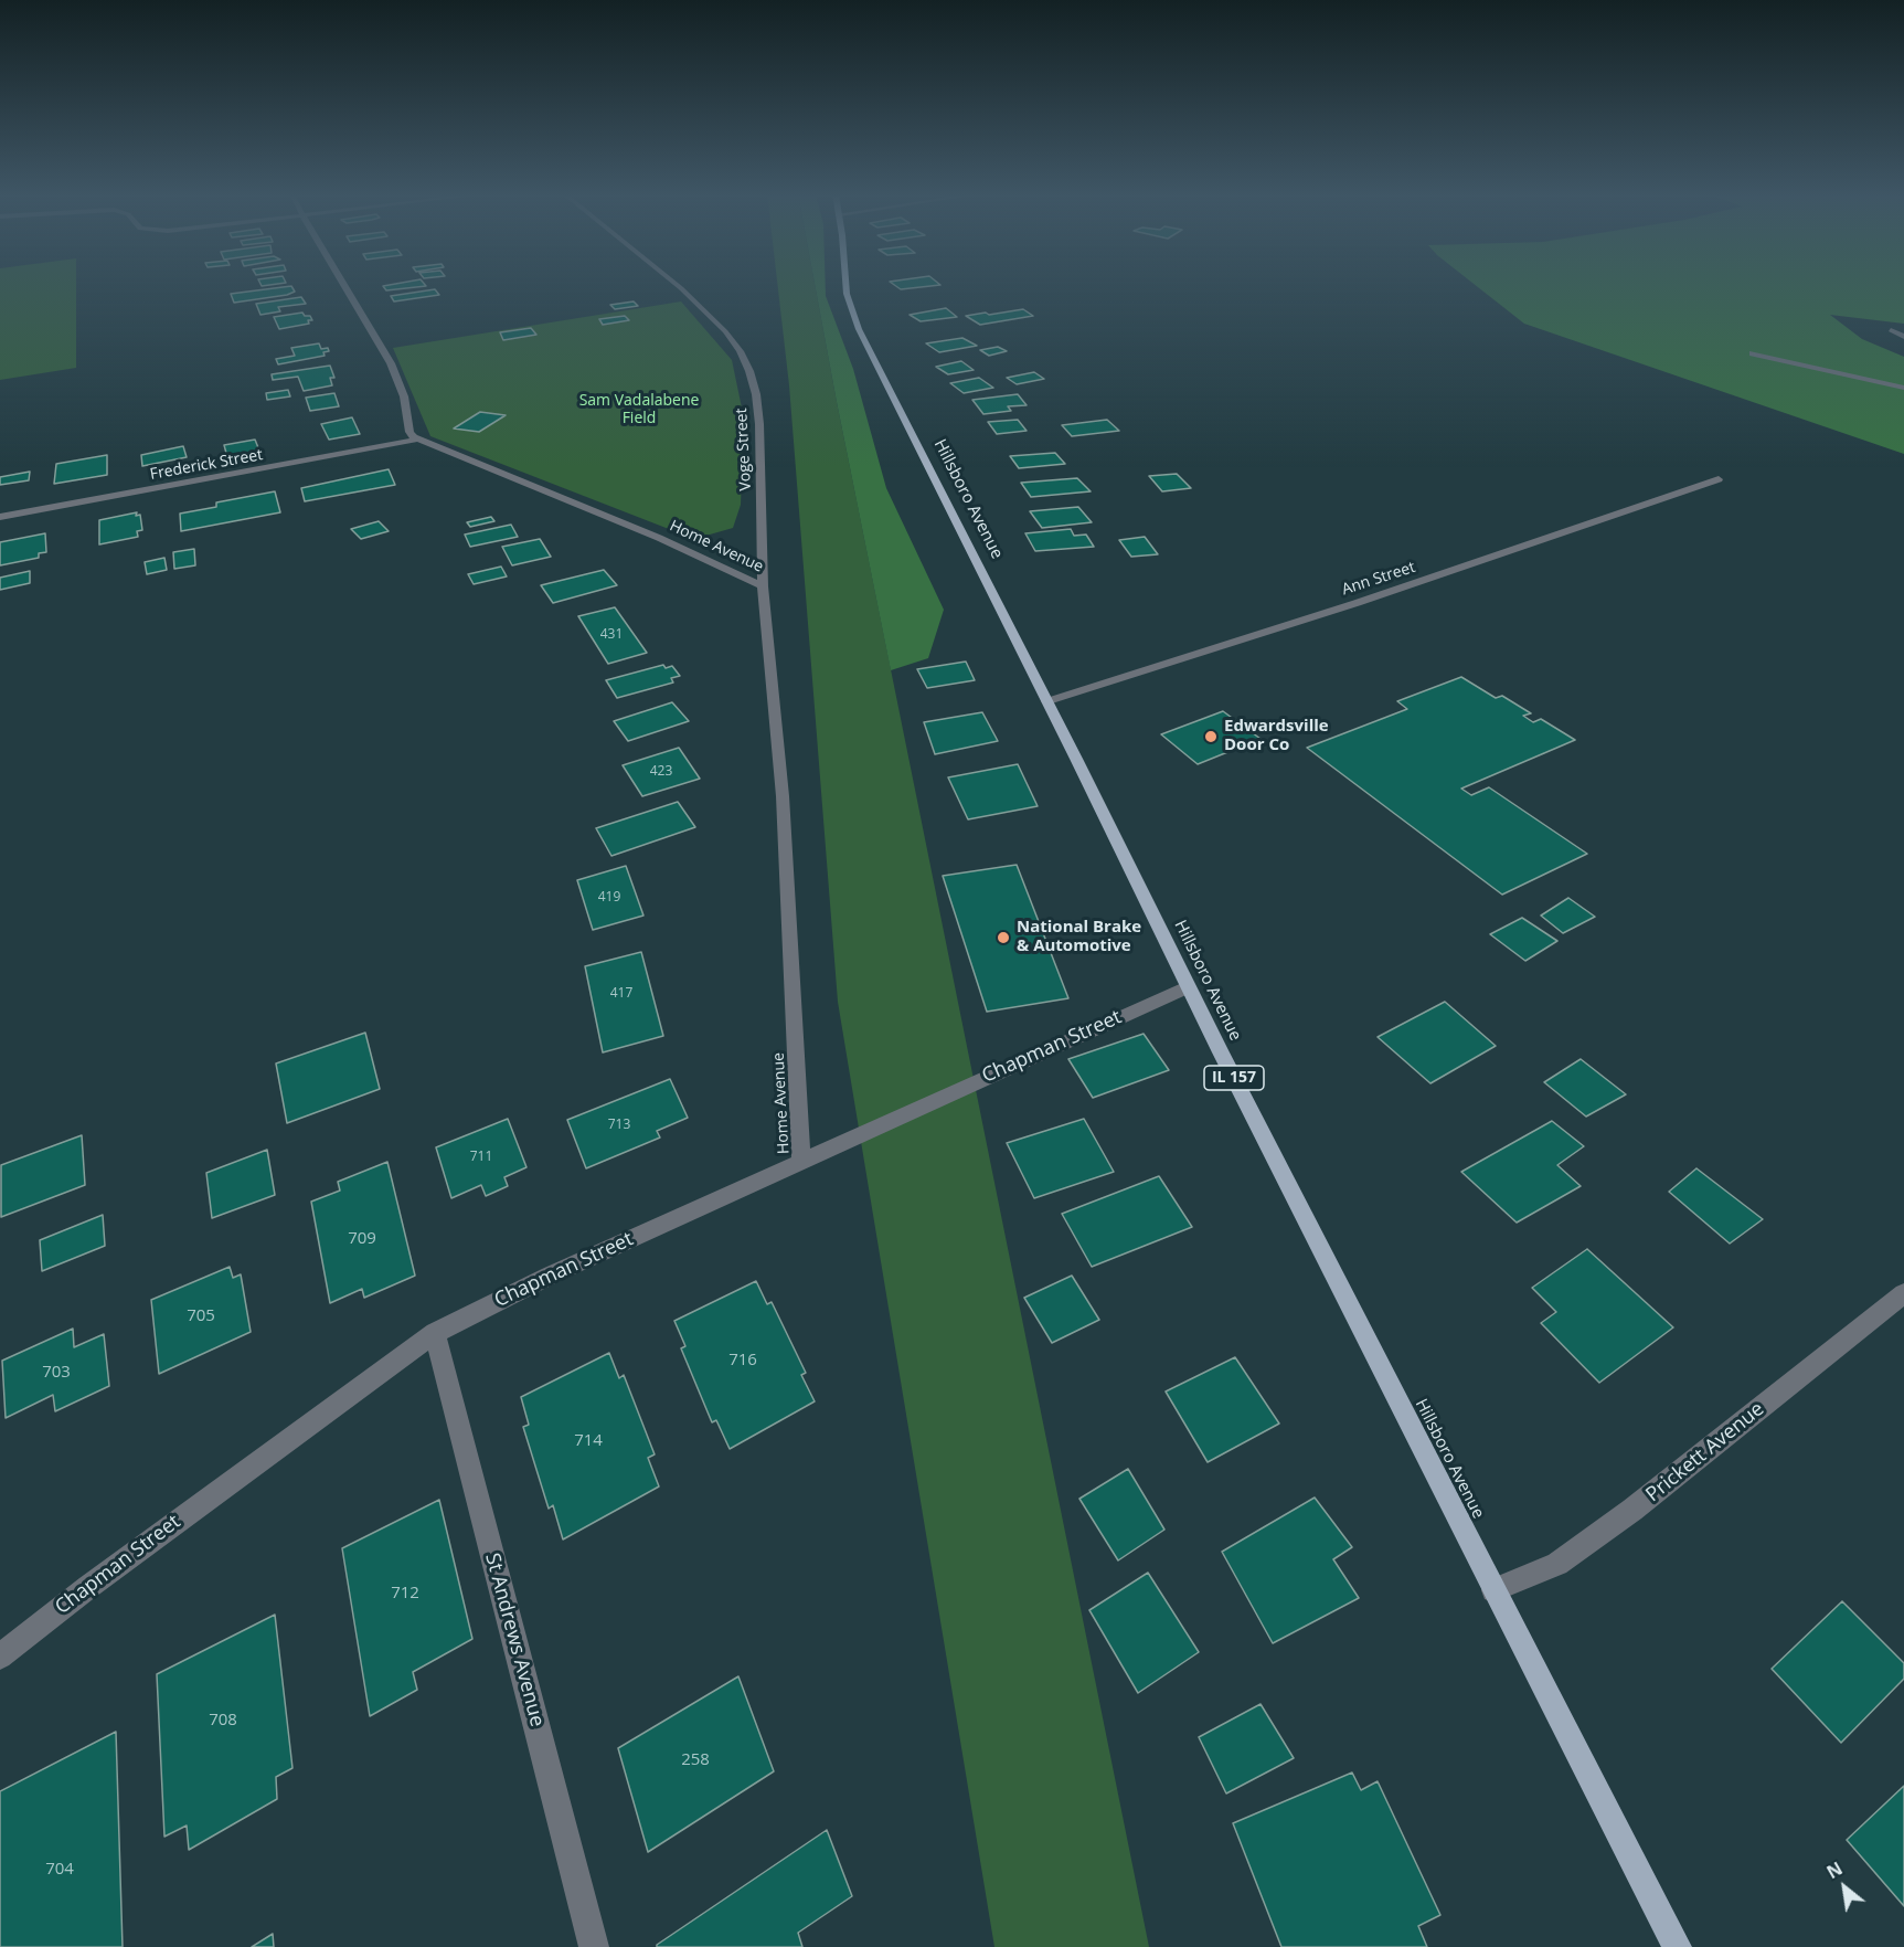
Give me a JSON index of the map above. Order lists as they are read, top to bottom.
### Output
{
  "streets": {
    "main road": ["Hillsboro Avenue", "IL 157"],
    "street": [
      "Voge Street",
      "Frederick Street",
      "Home Avenue",
      "Ann Street",
      "Chapman Street",
      "Prickett Avenue",
      "St Andrews Avenue"
    ]
  },
  "crossings": [
    ["Voge Street", "Home Avenue"],
    ["Frederick Street", "Home Avenue"],
    ["Hillsboro Avenue", "Ann Street"],
    ["Hillsboro Avenue", "Chapman Street"],
    ["Hillsboro Avenue", "Prickett Avenue"],
    ["Home Avenue", "Chapman Street"],
    ["Chapman Street", "St Andrews Avenue"]
  ],
  "parks": ["Sam Vadalabene Field"],
  "places": ["Edwardsville Door Co", "National Brake & Automotive"],
  "house_numbers": [
    "431",
    "423",
    "419",
    "417",
    "713",
    "711",
    "709",
    "705",
    "716",
    "703",
    "714",
    "712",
    "708",
    "258",
    "704"
  ],
  "north": "top left"
}
